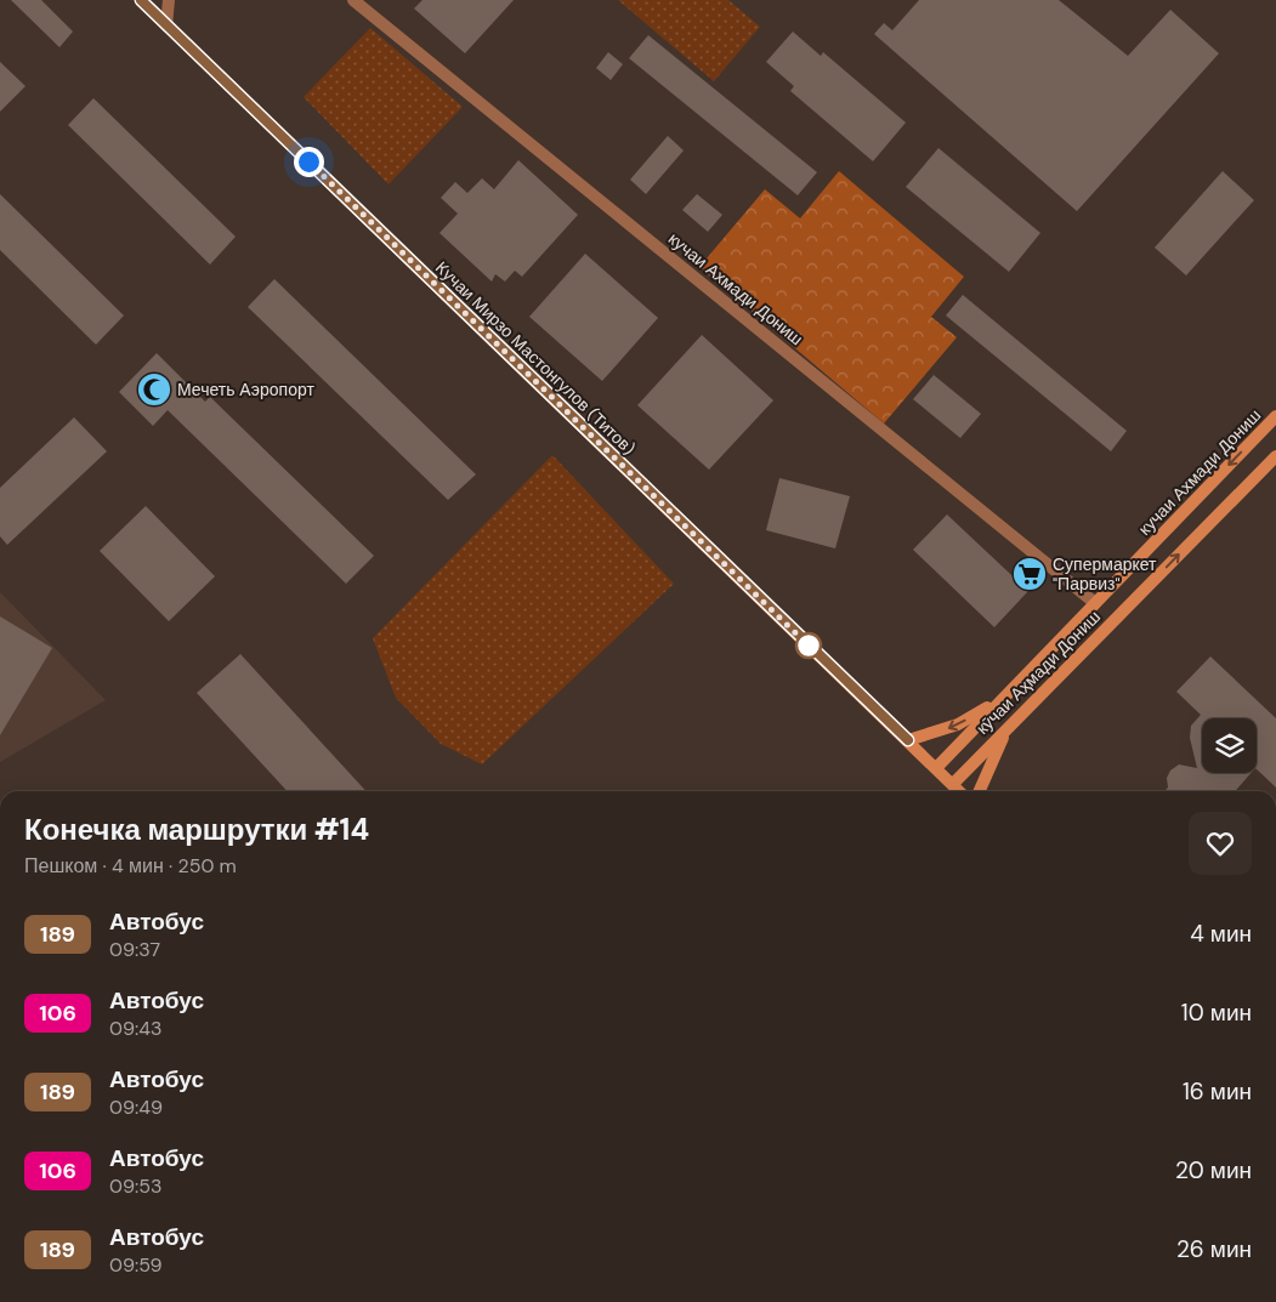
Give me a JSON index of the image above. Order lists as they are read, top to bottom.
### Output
{
  "streets": {
    "street": ["кучаи Ахмади Дониш", "Кучаи Мирзо Мастонгулов (Титов)", "кӯчаи Аҳмади Дониш"]
  },
  "crossings": [
    ["кучаи Ахмади Дониш", "Кучаи Мирзо Мастонгулов (Титов)"],
    ["Кучаи Мирзо Мастонгулов (Титов)", "кӯчаи Аҳмади Дониш"]
  ],
  "one_way": ["кӯчаи Аҳмади Дониш"],
  "places": {
    "mosque": ["Мечеть Аэропорт"],
    "supermarket": ["Супермаркет \"Парвиз\""]
  },
  "lines": ["bus line 189"],
  "page": {
    "heading": ["Конечка маршрутки #14", "Пешком · 4 мин · 250 m"],
    "list": [
      {
        "mark": "189",
        "name": "Автобус",
        "note": "09:37",
        "value": "4 мин"
      },
      {
        "mark": "106",
        "name": "Автобус",
        "note": "09:43",
        "value": "10 мин"
      },
      {
        "mark": "189",
        "name": "Автобус",
        "note": "09:49",
        "value": "16 мин"
      },
      {
        "mark": "106",
        "name": "Автобус",
        "note": "09:53",
        "value": "20 мин"
      },
      {
        "mark": "189",
        "name": "Автобус",
        "note": "09:59",
        "value": "26 мин"
      }
    ]
  }
}
